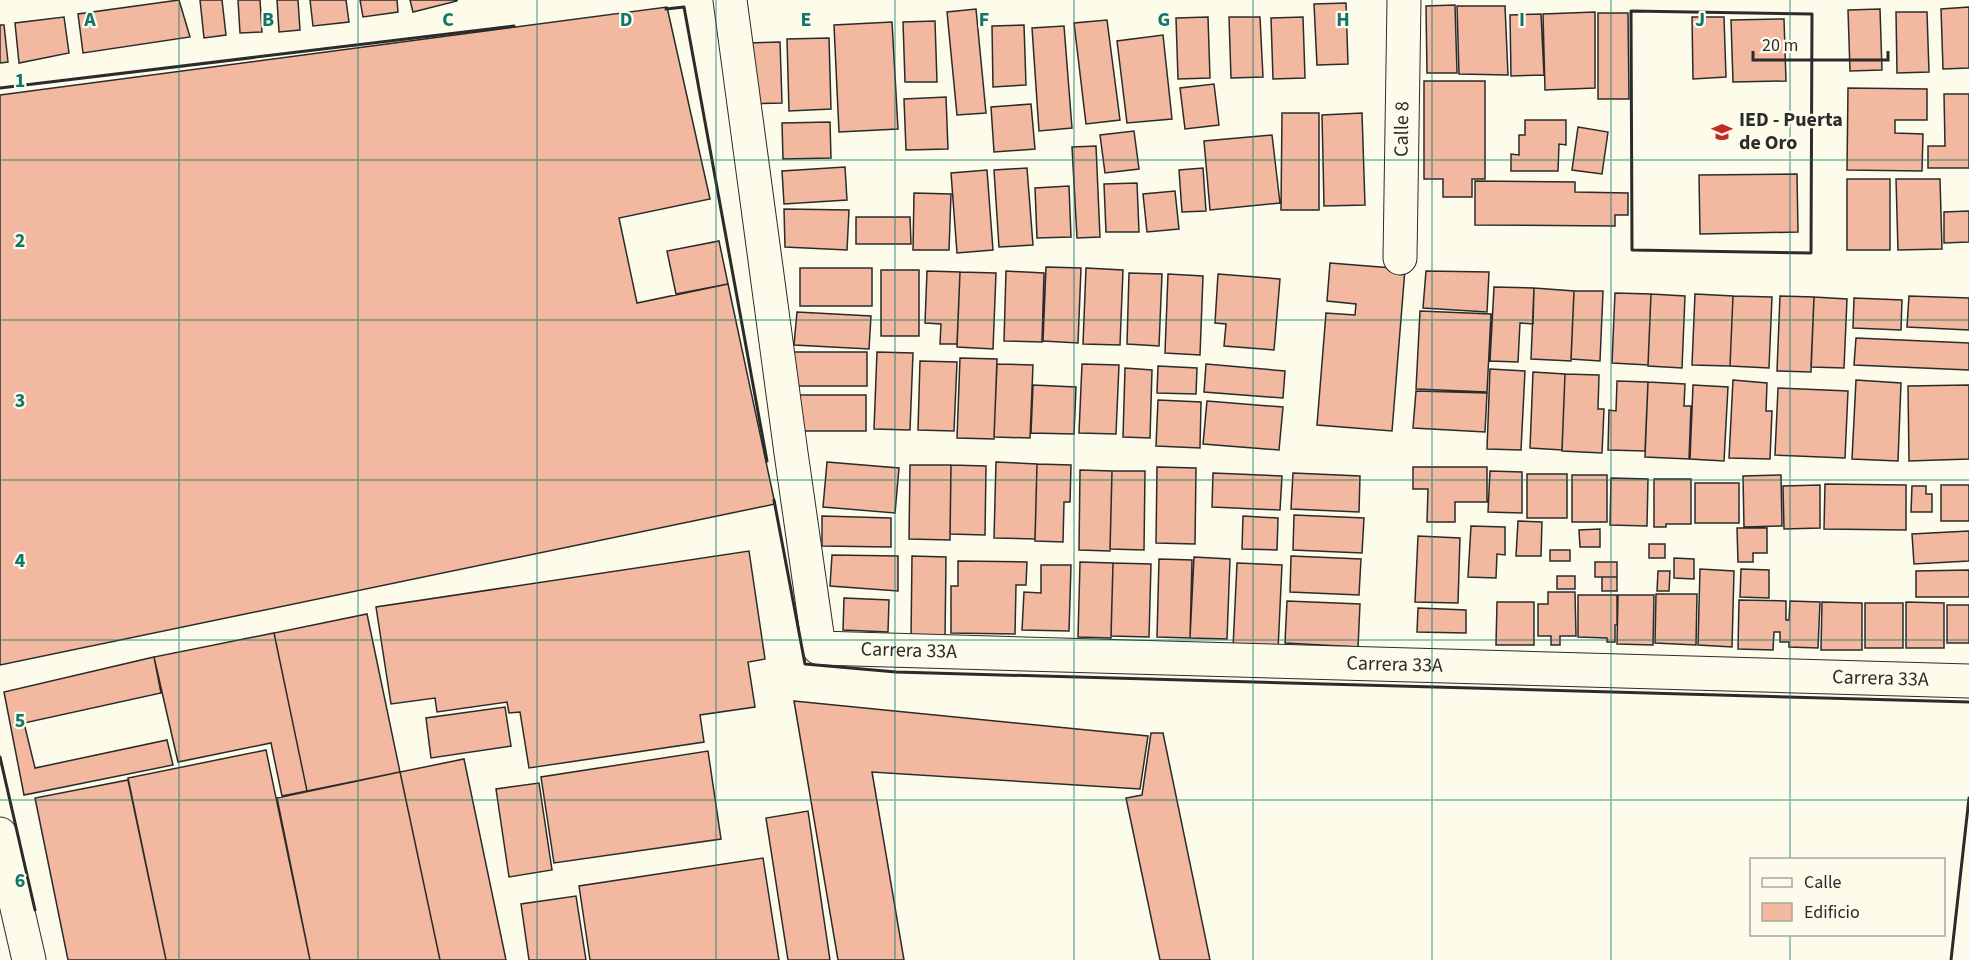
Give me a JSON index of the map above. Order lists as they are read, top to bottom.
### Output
{
  "streets": {
    "street": ["Calle 8", "Carrera 33A"]
  },
  "places": {
    "school or university": ["IED - Puerta de Oro"]
  },
  "legend": ["Calle", "Edificio"],
  "scale_bar": "20 m",
  "grid": {
    "columns": [
      "A",
      "B",
      "C",
      "D",
      "E",
      "F",
      "G",
      "H",
      "I",
      "J"
    ],
    "rows": [
      "1",
      "2",
      "3",
      "4",
      "5",
      "6"
    ]
  }
}
